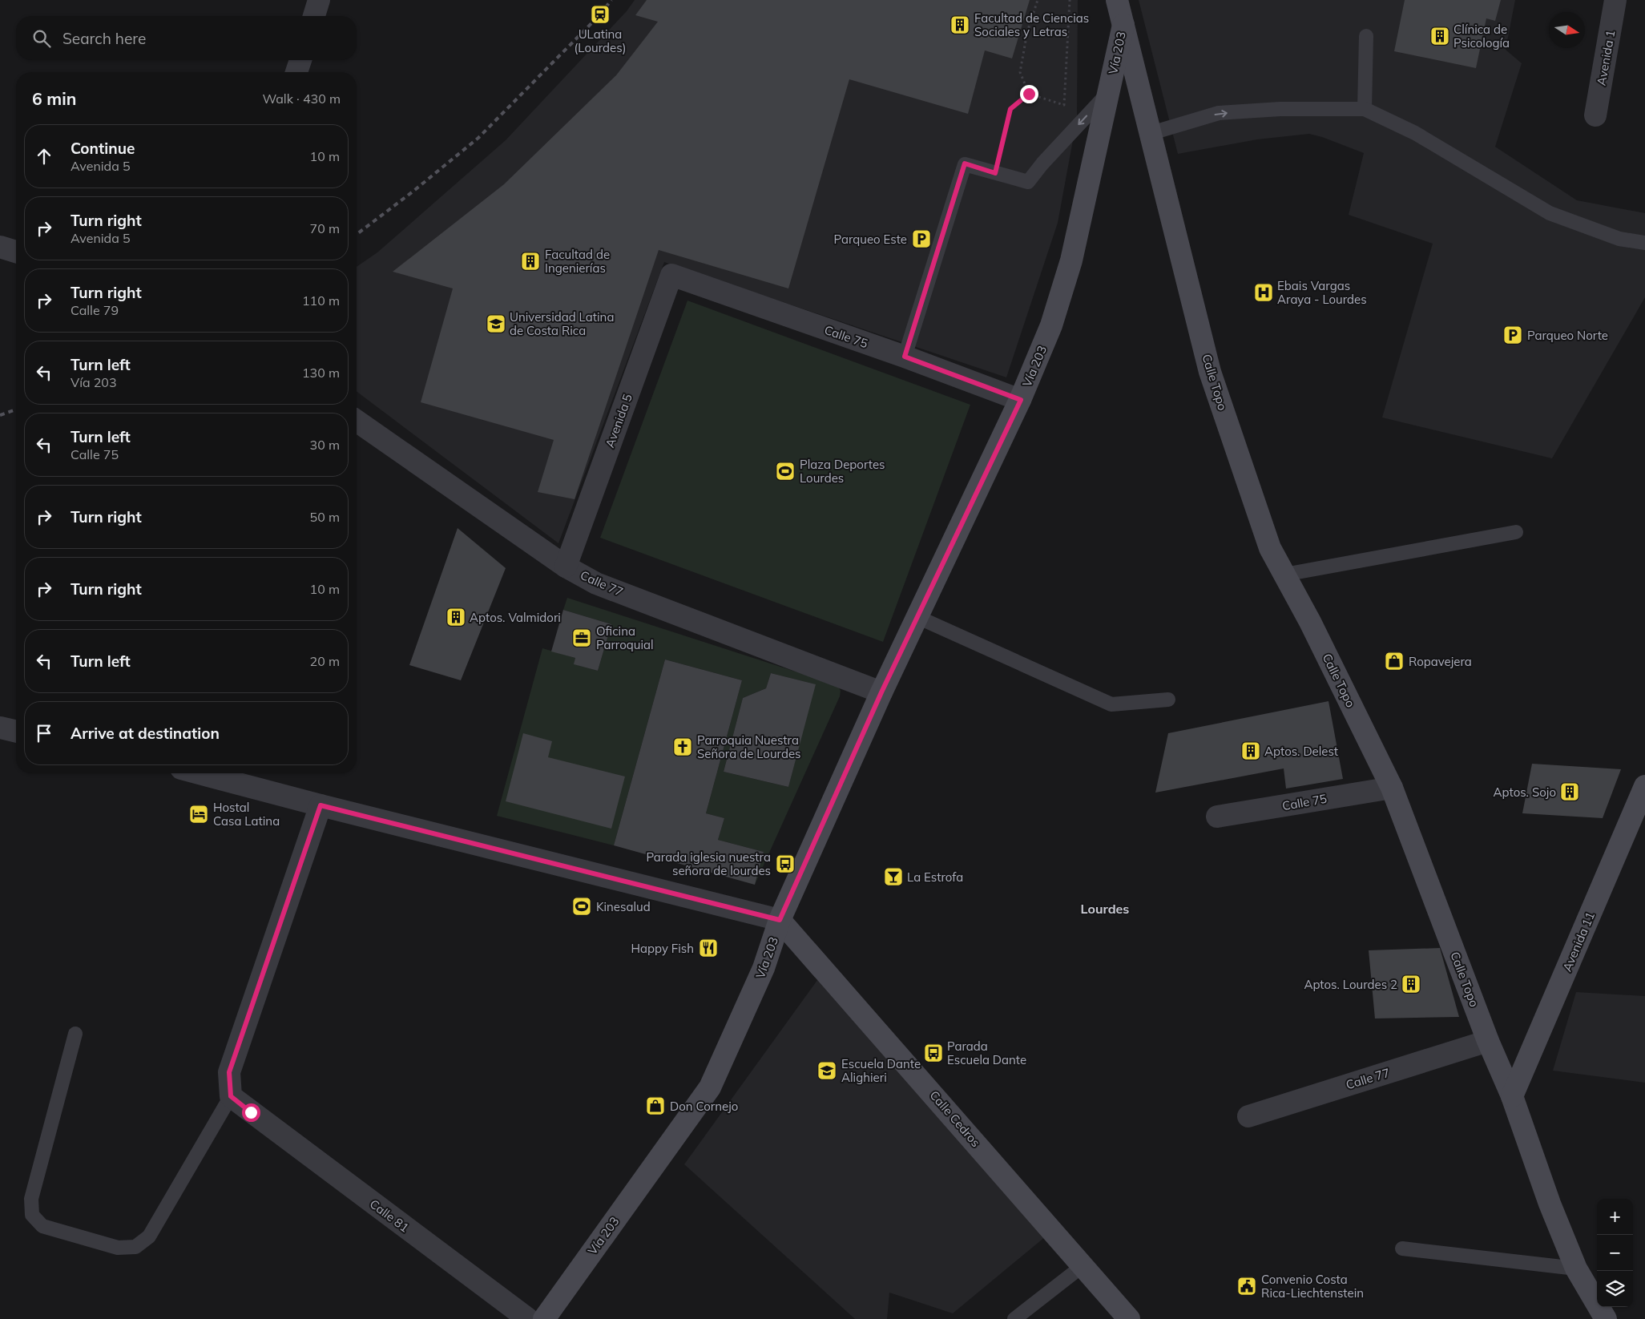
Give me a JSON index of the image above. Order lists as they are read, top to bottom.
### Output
{
  "streets": {
    "street": [
      "Vía 203",
      "Avenida 1",
      "Calle 75",
      "Calle Topo",
      "Avenida 5",
      "Calle 77",
      "Avenida 11",
      "Calle Cedros",
      "Calle 81"
    ]
  },
  "crossings": [
    ["Vía 203", "Calle 75"],
    ["Vía 203", "Calle Topo"],
    ["Vía 203", "Calle 77"],
    ["Vía 203", "Calle Cedros"],
    ["Calle 75", "Calle Topo"],
    ["Calle 75", "Avenida 5"],
    ["Calle Topo", "Calle 77"],
    ["Calle Topo", "Avenida 11"],
    ["Avenida 5", "Calle 77"]
  ],
  "districts": ["Lourdes"],
  "places": {
    "station": ["ULatina (Lourdes)"],
    "building": [
      "Facultad de Ciencias Sociales y Letras",
      "Clínica de Psicología",
      "Facultad de Ingenierías",
      "Aptos. Valmidori",
      "Aptos. Delest",
      "Aptos. Sojo",
      "Aptos. Lourdes 2"
    ],
    "parking": ["Parqueo Este", "Parqueo Norte"],
    "hospital": ["Ebais Vargas Araya - Lourdes"],
    "school or university": ["Universidad Latina de Costa Rica", "Escuela Dante Alighieri"],
    "sports": ["Plaza Deportes Lourdes", "Kinesalud"],
    "office": ["Oficina Parroquial"],
    "shop": ["Ropavejera", "Don Cornejo"],
    "church": ["Parroquia Nuestra Señora de Lourdes"],
    "hotel": ["Hostal Casa Latina"],
    "bus stop": ["Parada iglesia nuestra señora de lourdes", "Parada Escuela Dante"],
    "bar": ["La Estrofa"],
    "restaurant": ["Happy Fish"],
    "public building": ["Convenio Costa Rica-Liechtenstein"]
  },
  "north": "right",
  "page": {
    "search": "Search here",
    "heading": ["6 min", "Walk · 430 m"],
    "list": [
      ["Continue", "Avenida 5", "10 m"],
      ["Turn right", "Avenida 5", "70 m"],
      ["Turn right", "Calle 79", "110 m"],
      ["Turn left", "Vía 203", "130 m"],
      ["Turn left", "Calle 75", "30 m"],
      ["Turn right", "50 m"],
      ["Turn right", "10 m"],
      ["Turn left", "20 m"],
      "Arrive at destination"
    ],
    "map_buttons": ["+", "−"]
  }
}
